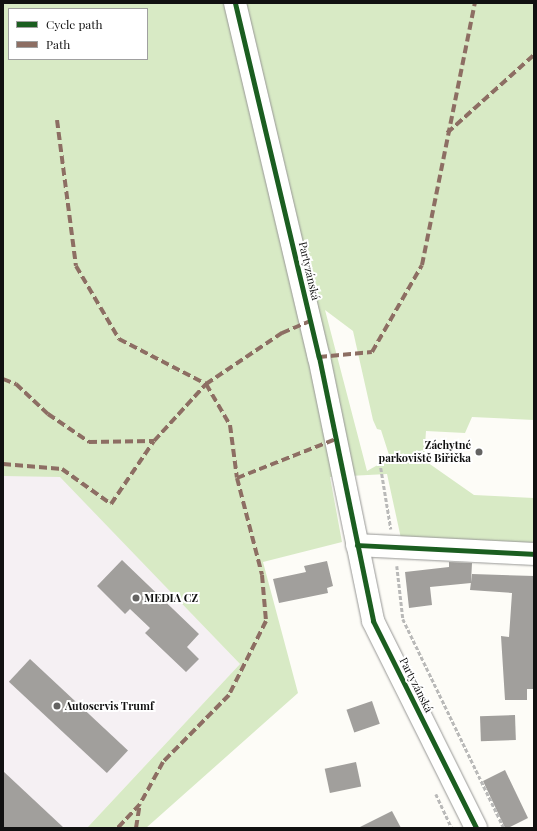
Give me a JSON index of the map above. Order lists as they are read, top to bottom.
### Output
{
  "streets": {
    "street": ["Partyzánská"]
  },
  "places": ["Záchytné parkoviště Biřička", "MEDIA CZ", "Autoservis Trumf"],
  "legend": ["Cycle path", "Path"]
}
